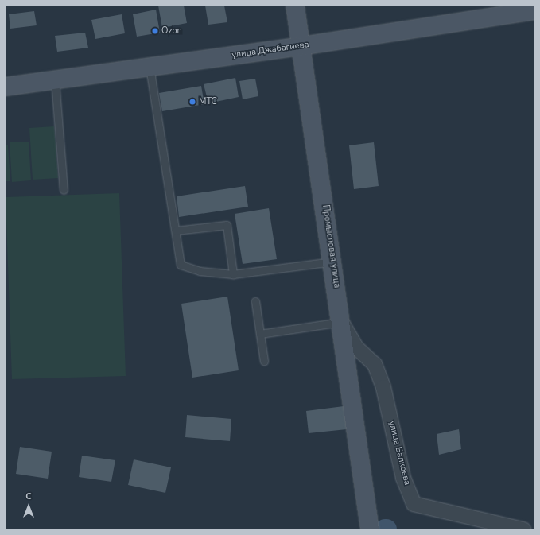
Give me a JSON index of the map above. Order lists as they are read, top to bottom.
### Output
{
  "streets": {
    "main road": ["улица Джабагиева", "Промысловая улица"],
    "street": ["улица Балкоева"]
  },
  "crossings": [
    ["улица Джабагиева", "Промысловая улица"],
    ["Промысловая улица", "улица Балкоева"]
  ],
  "places": ["Ozon", "МТС"],
  "north": "top"
}
